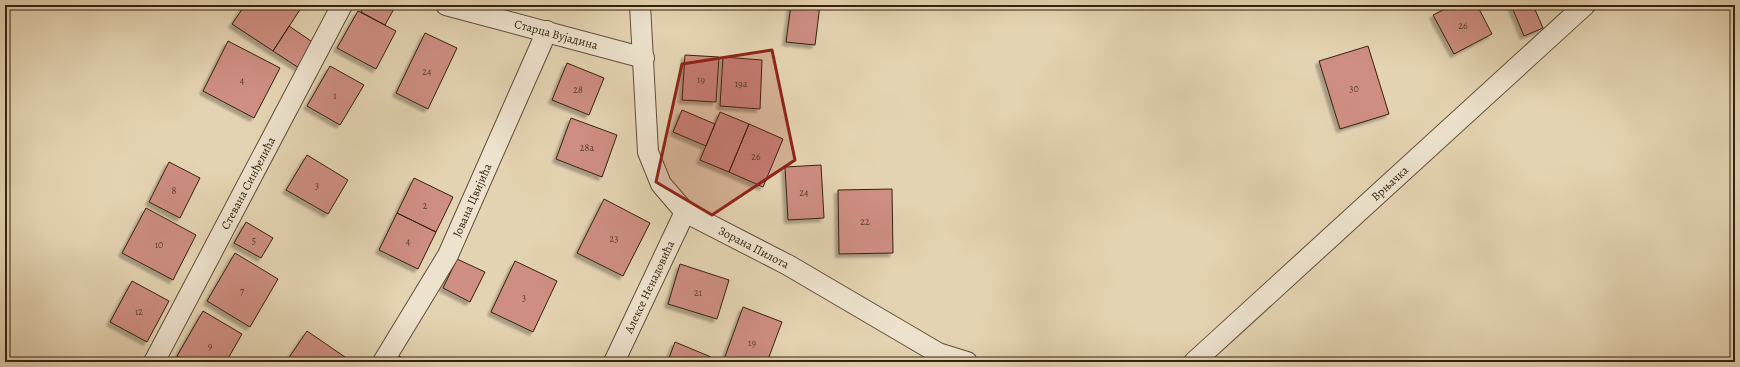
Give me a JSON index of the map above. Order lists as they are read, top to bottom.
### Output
{
  "streets": {
    "street": [
      "Старца Вујадина",
      "Стевана Синђелића",
      "Врњачка",
      "Јована Цвијића",
      "Зорана Пилота",
      "Алексе Ненадовића"
    ]
  },
  "crossings": [
    ["Старца Вујадина", "Јована Цвијића"],
    ["Старца Вујадина", "Зорана Пилота"],
    ["Зорана Пилота", "Алексе Ненадовића"]
  ],
  "house_numbers": [
    "26",
    "24",
    "19",
    "4",
    "19a",
    "30",
    "28",
    "1",
    "28a",
    "26",
    "3",
    "8",
    "24",
    "2",
    "22",
    "23",
    "5",
    "4",
    "10",
    "7",
    "21",
    "3",
    "12",
    "19",
    "9"
  ]
}
